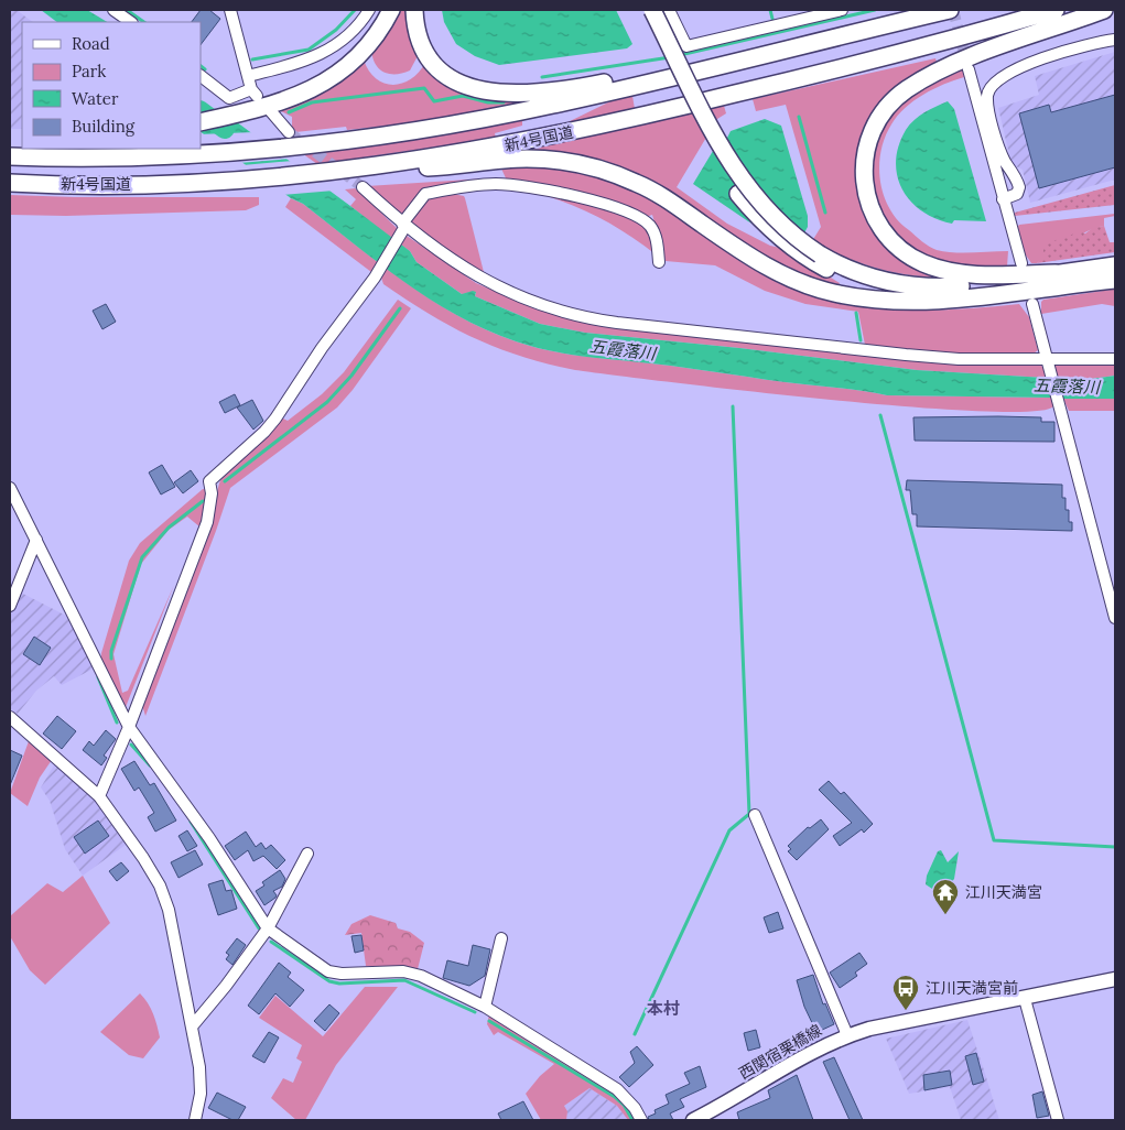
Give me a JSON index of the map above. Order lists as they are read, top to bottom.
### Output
{
  "streets": {
    "highway": ["新4号国道"],
    "main road": ["西関宿栗橋線"]
  },
  "districts": ["本村"],
  "water": ["五霞落川"],
  "places": {
    "temple": ["江川天満宮"],
    "bus stop": ["江川天満宮前"]
  },
  "legend": [
    "Road",
    "Park",
    "Water",
    "Building"
  ]
}
